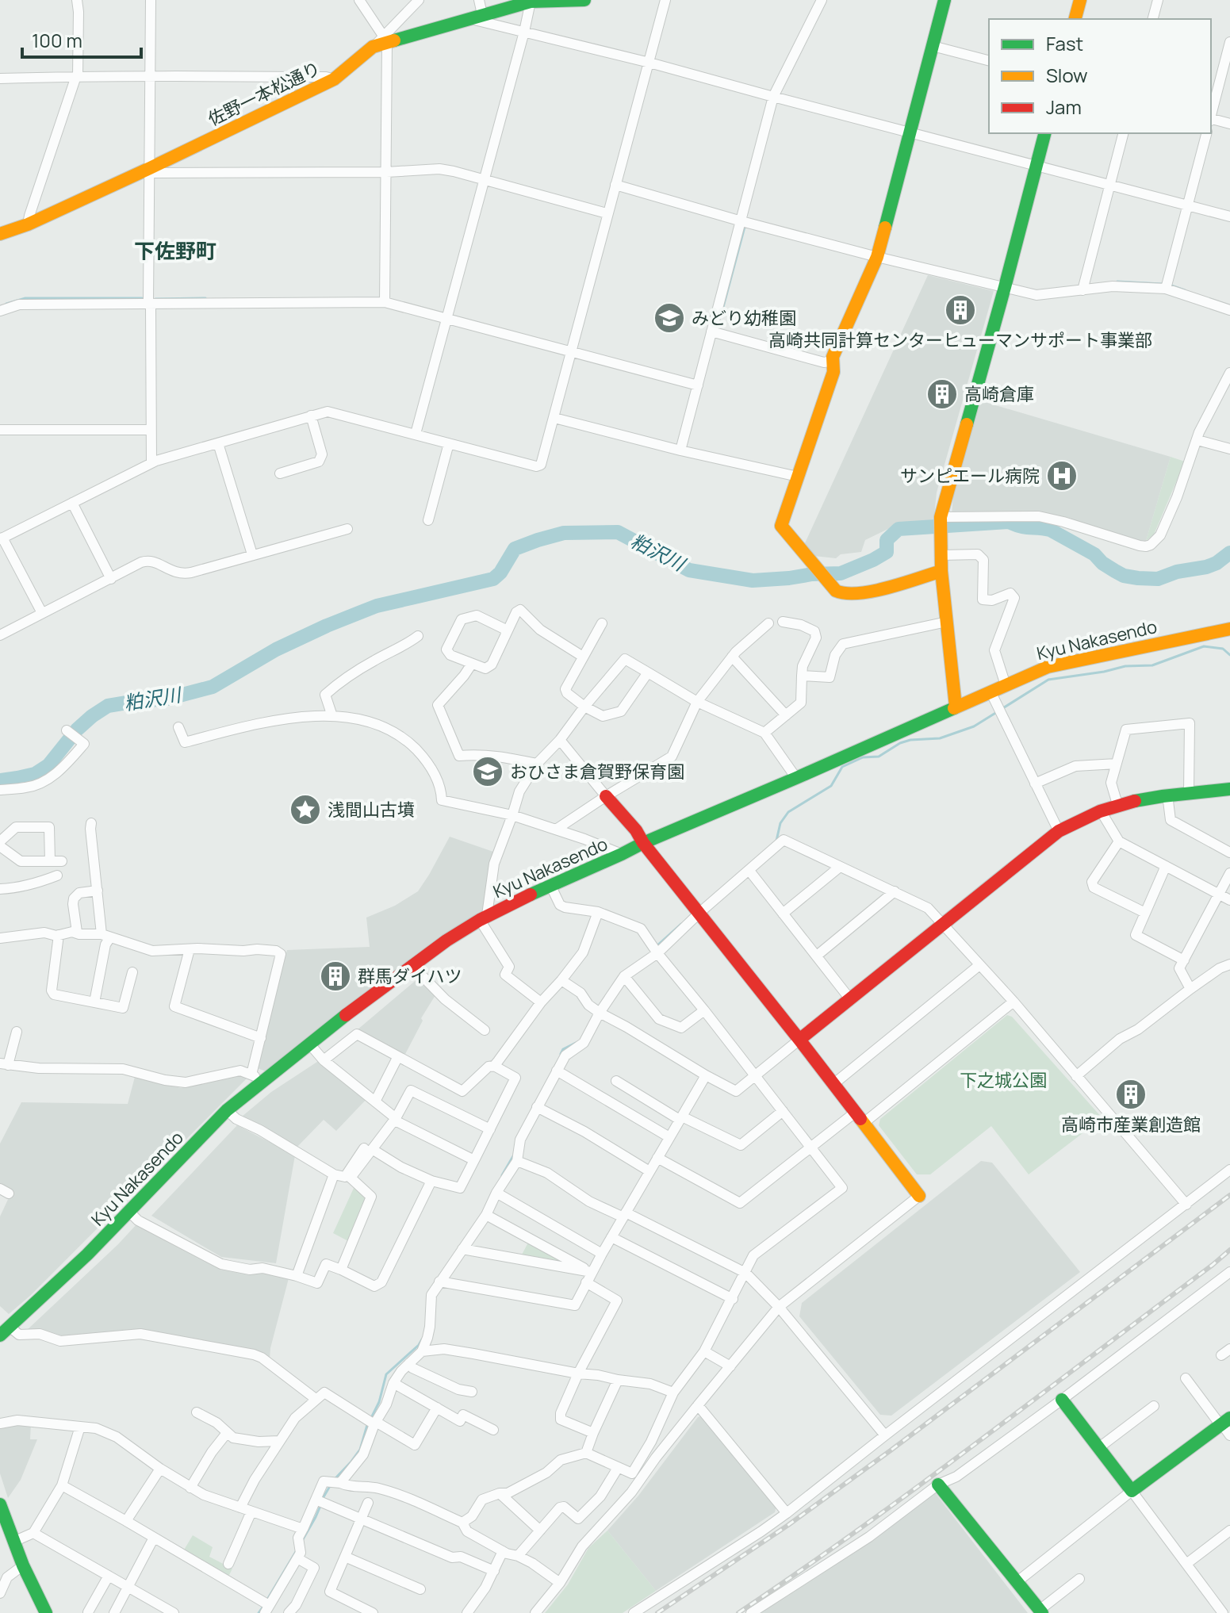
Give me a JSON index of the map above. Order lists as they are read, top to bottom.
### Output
{
  "streets": {
    "street": ["佐野一本松通り", "Kyu Nakasendo"]
  },
  "districts": ["下佐野町"],
  "water": ["粕沢川"],
  "parks": ["下之城公園"],
  "places": {
    "building": [
      "高崎共同計算センターヒューマンサポート事業部",
      "高崎倉庫",
      "群馬ダイハツ",
      "高崎市産業創造館"
    ],
    "school or university": ["みどり幼稚園", "おひさま倉賀野保育園"],
    "hospital": ["サンピエール病院"],
    "place": ["浅間山古墳"]
  },
  "legend": ["Fast", "Slow", "Jam"],
  "scale_bar": "100 m"
}
